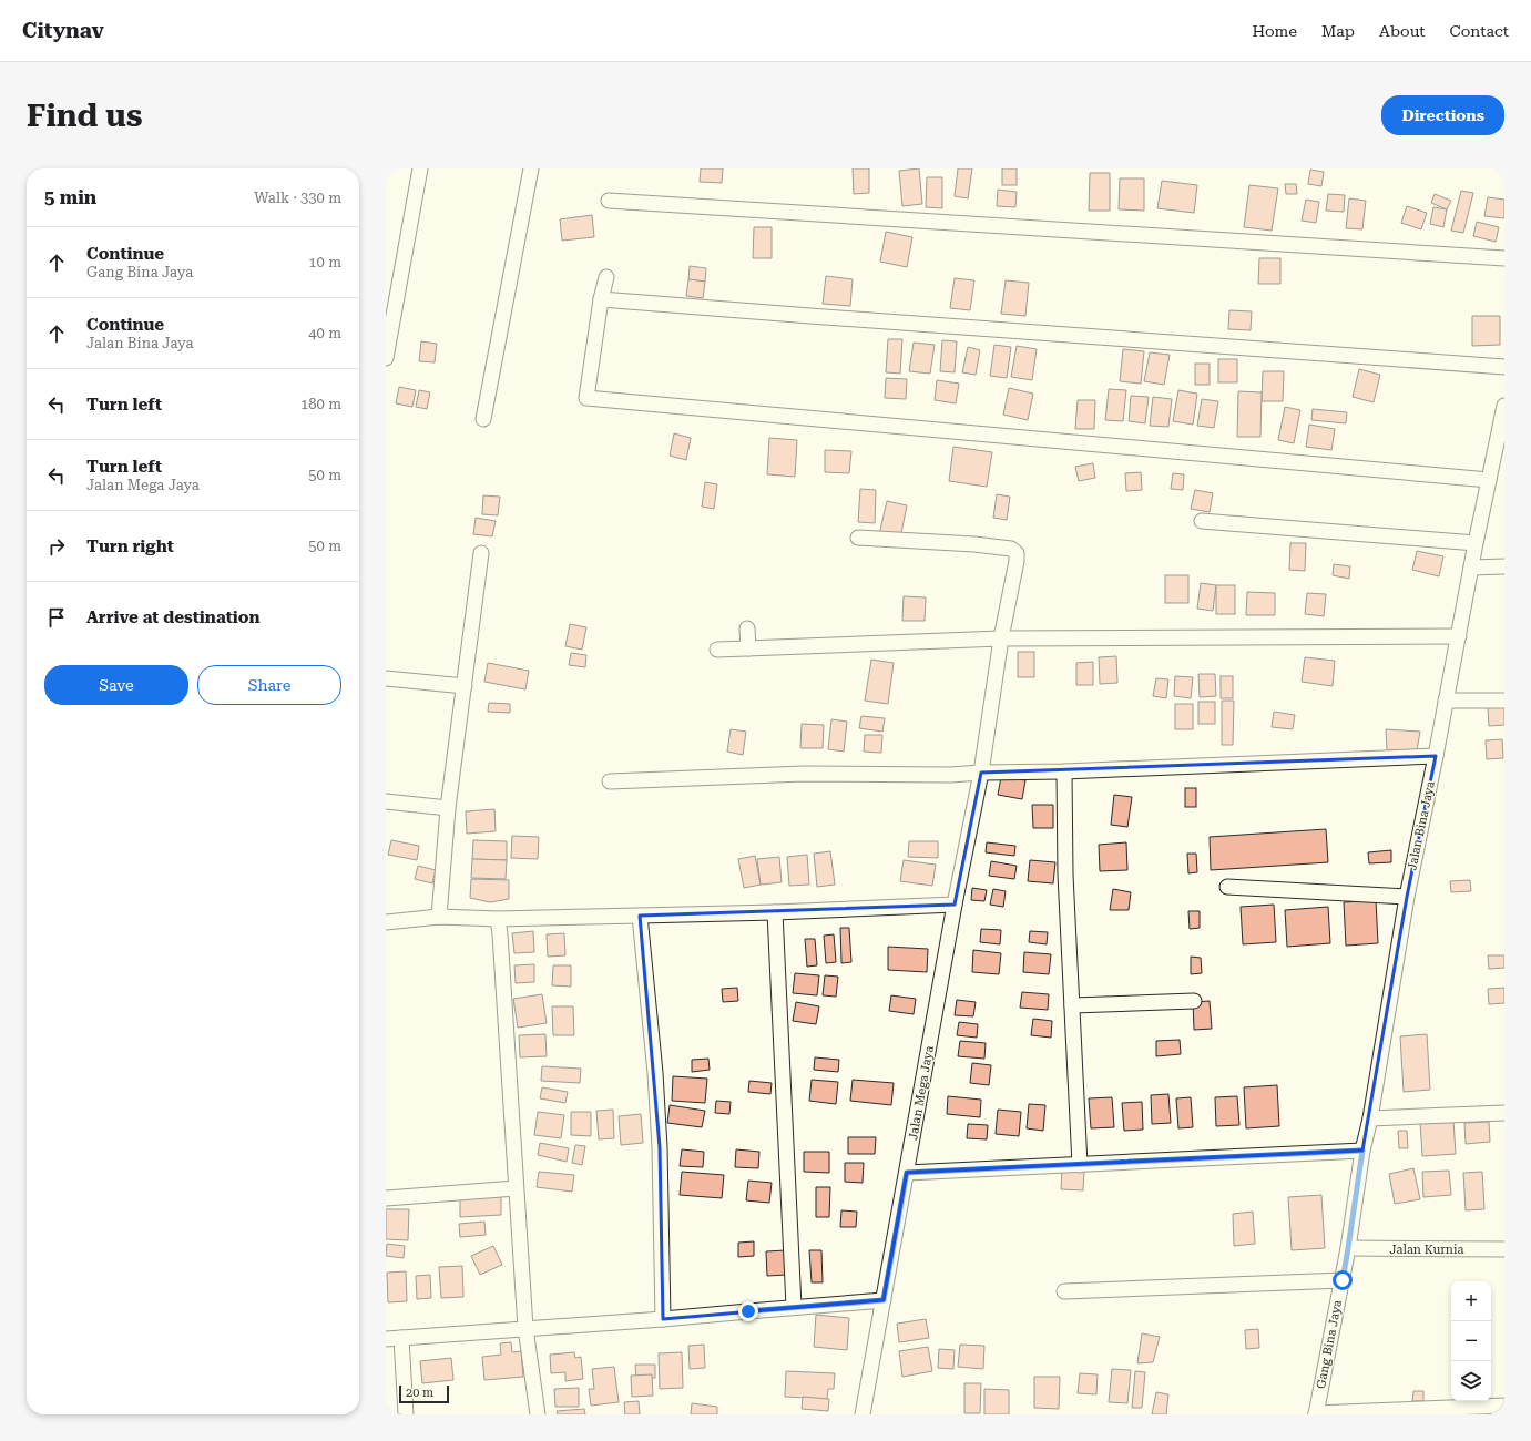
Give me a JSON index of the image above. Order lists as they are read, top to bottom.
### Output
{
  "streets": {
    "street": [
      "Jalan Bina Jaya",
      "Jalan Mega Jaya",
      "Jalan Kurnia",
      "Gang Bina Jaya"
    ]
  },
  "crossings": [
    ["Jalan Bina Jaya", "Jalan Kurnia"],
    ["Jalan Bina Jaya", "Gang Bina Jaya"],
    ["Jalan Kurnia", "Gang Bina Jaya"]
  ],
  "scale_bar": "20 m",
  "page": {
    "header": "Citynav",
    "nav": [
      "Home",
      "Map",
      "About",
      "Contact"
    ],
    "buttons": [
      "Directions",
      ["Save", "Share"]
    ],
    "title": "Find us",
    "heading": ["5 min", "Walk · 330 m"],
    "list": [
      ["Continue", "Gang Bina Jaya", "10 m"],
      ["Continue", "Jalan Bina Jaya", "40 m"],
      ["Turn left", "180 m"],
      ["Turn left", "Jalan Mega Jaya", "50 m"],
      ["Turn right", "50 m"],
      "Arrive at destination"
    ],
    "map_buttons": ["+", "−"],
    "scale": "20 m"
  }
}
